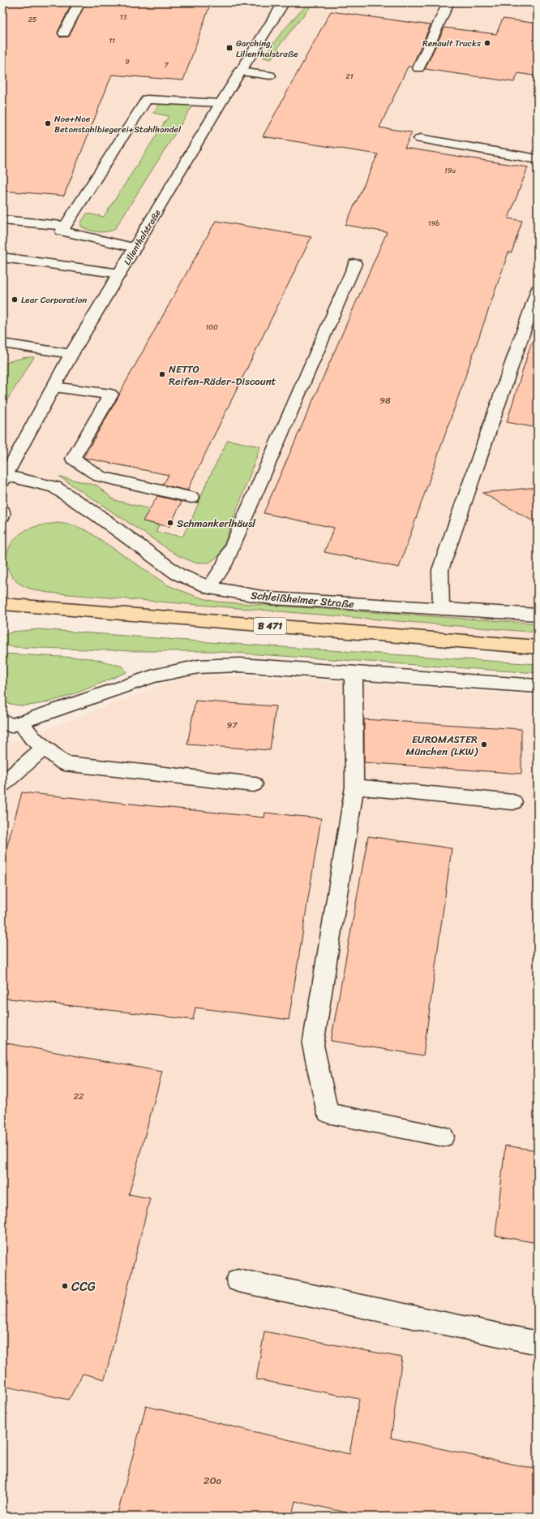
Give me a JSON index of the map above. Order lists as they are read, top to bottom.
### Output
{
  "streets": {
    "main road": ["B 471"],
    "street": ["Lilienthalstraße", "Schleißheimer Straße"]
  },
  "crossings": [
    ["Lilienthalstraße", "Schleißheimer Straße"]
  ],
  "places": {
    "other": [
      "Renault Trucks",
      "Noe+Noe Betonstahlbiegerei+Stahlhandel",
      "Lear Corporation",
      "NETTO Reifen-Räder-Discount",
      "Schmankerlhäusl",
      "EUROMASTER München (LKW)",
      "CCG"
    ],
    "transit": ["Garching, Lilienthalstraße"]
  },
  "house_numbers": [
    "13",
    "25",
    "11",
    "9",
    "7",
    "21",
    "19a",
    "19b",
    "100",
    "98",
    "97",
    "22",
    "20a"
  ]
}
